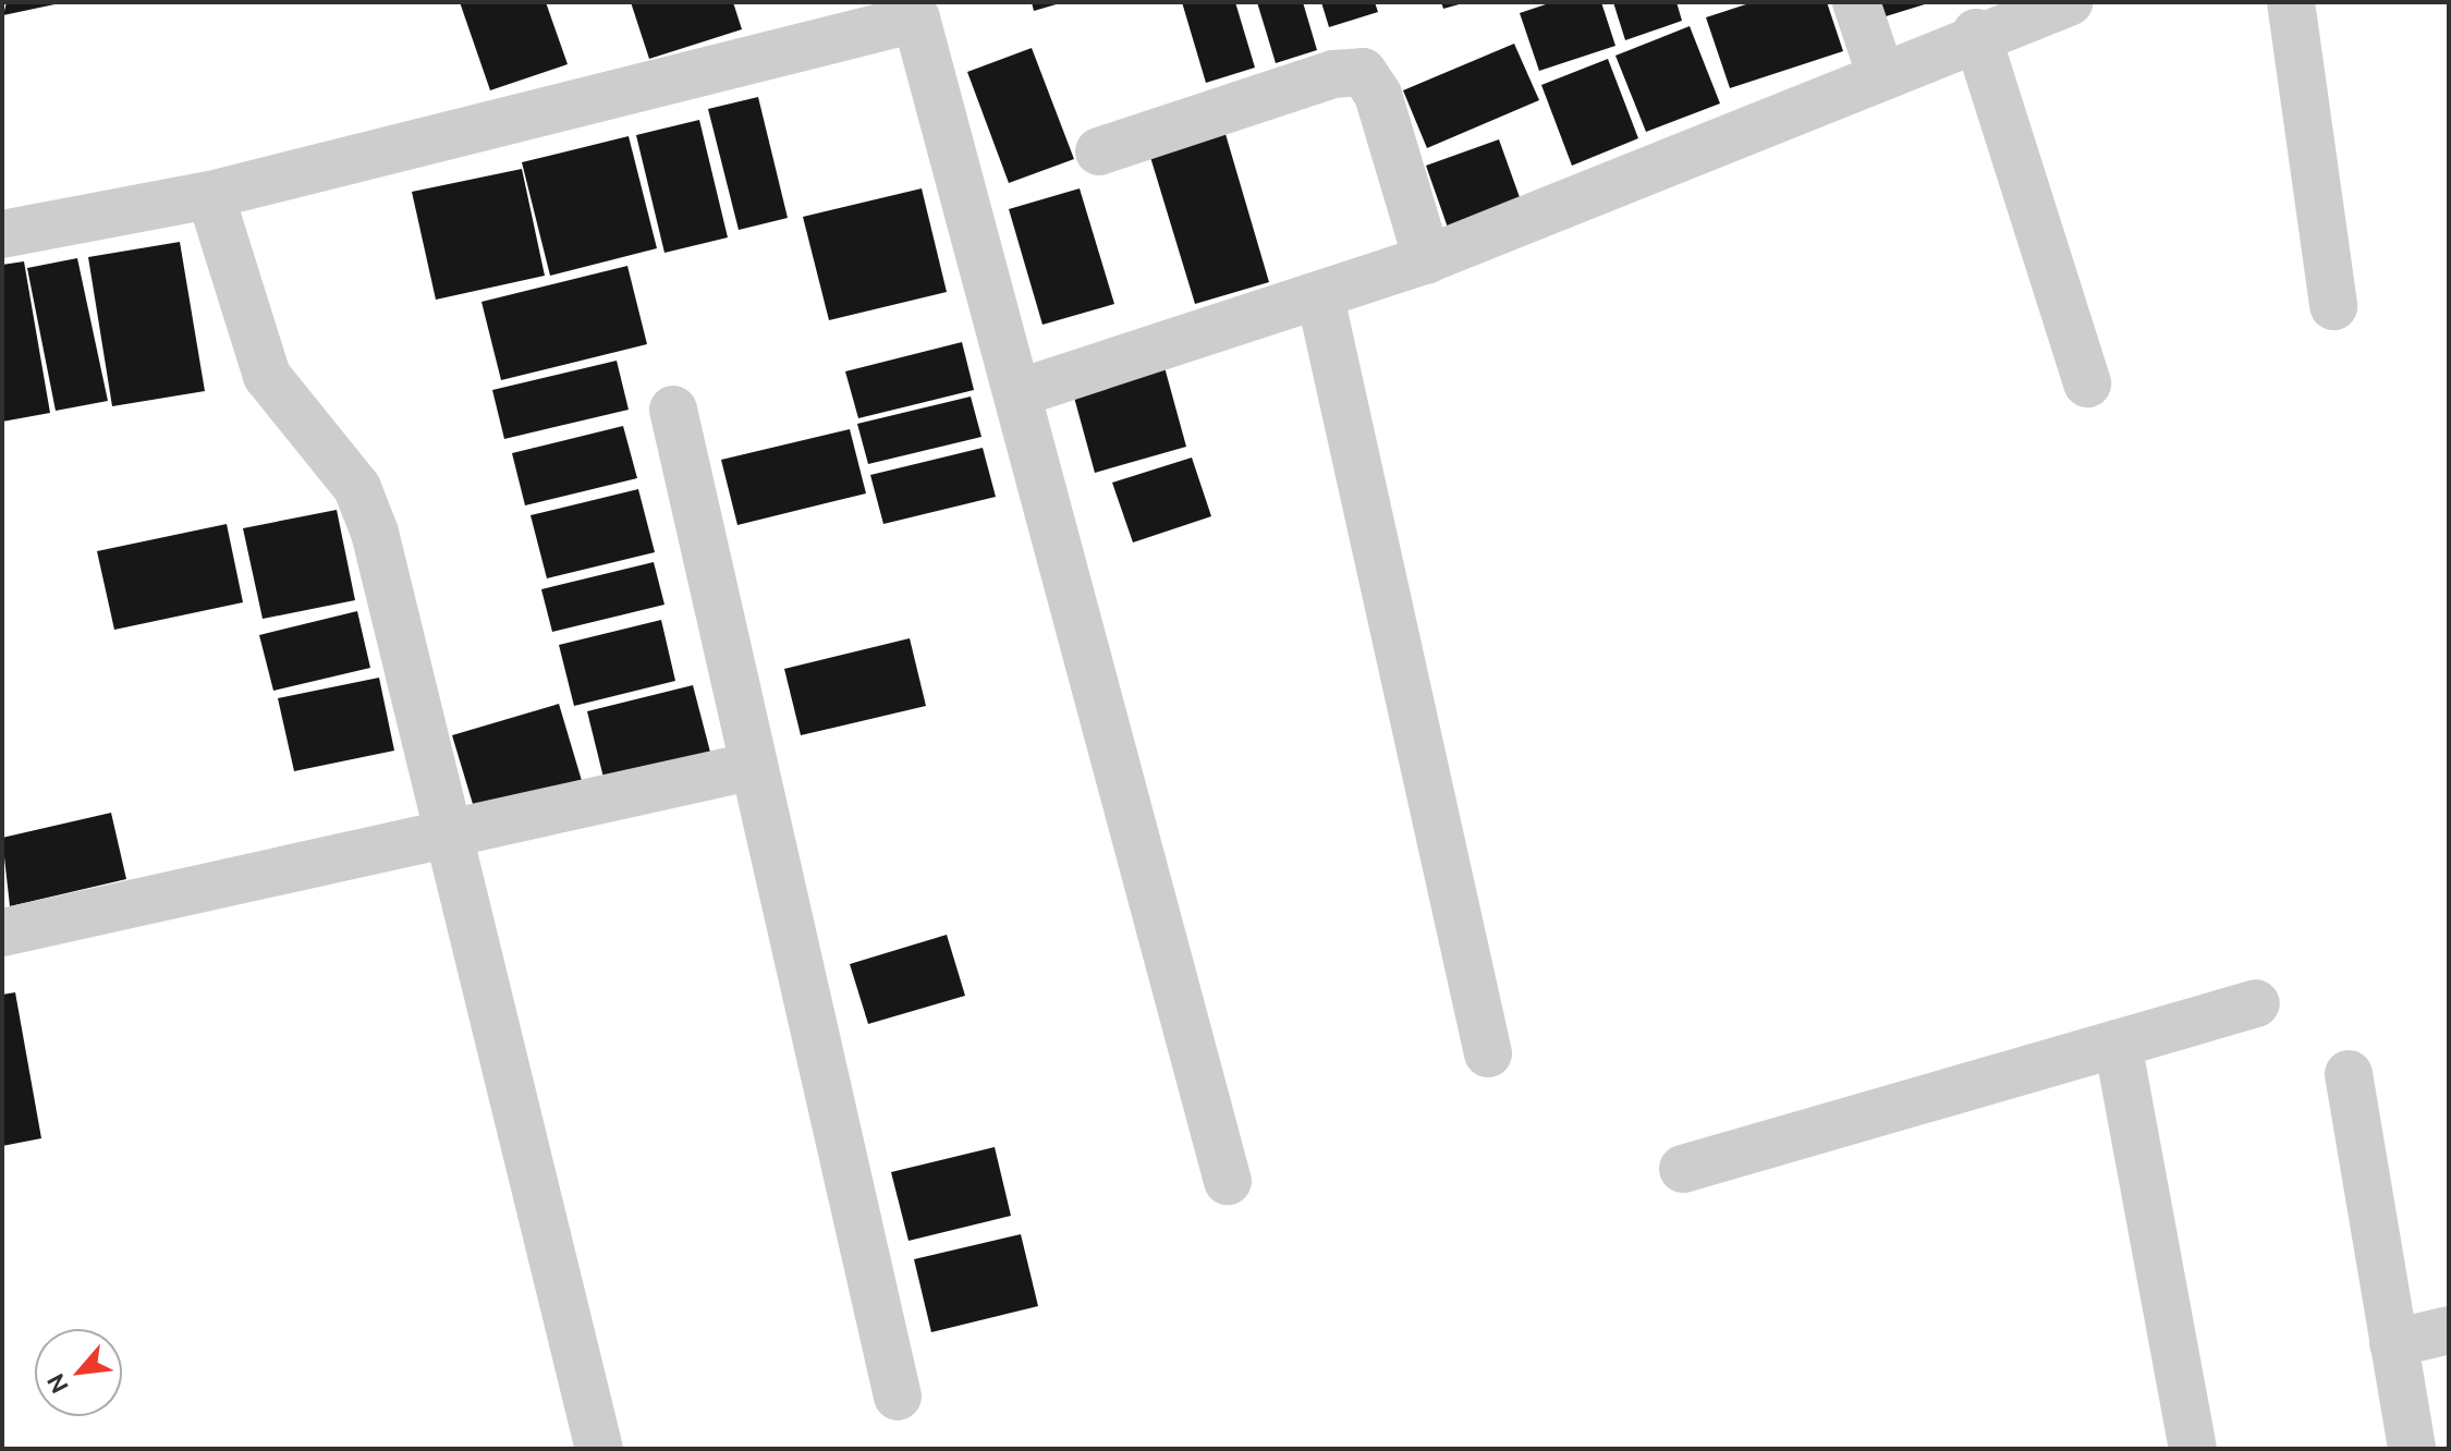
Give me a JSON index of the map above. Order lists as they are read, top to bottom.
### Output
{
  "north": "bottom left"
}
